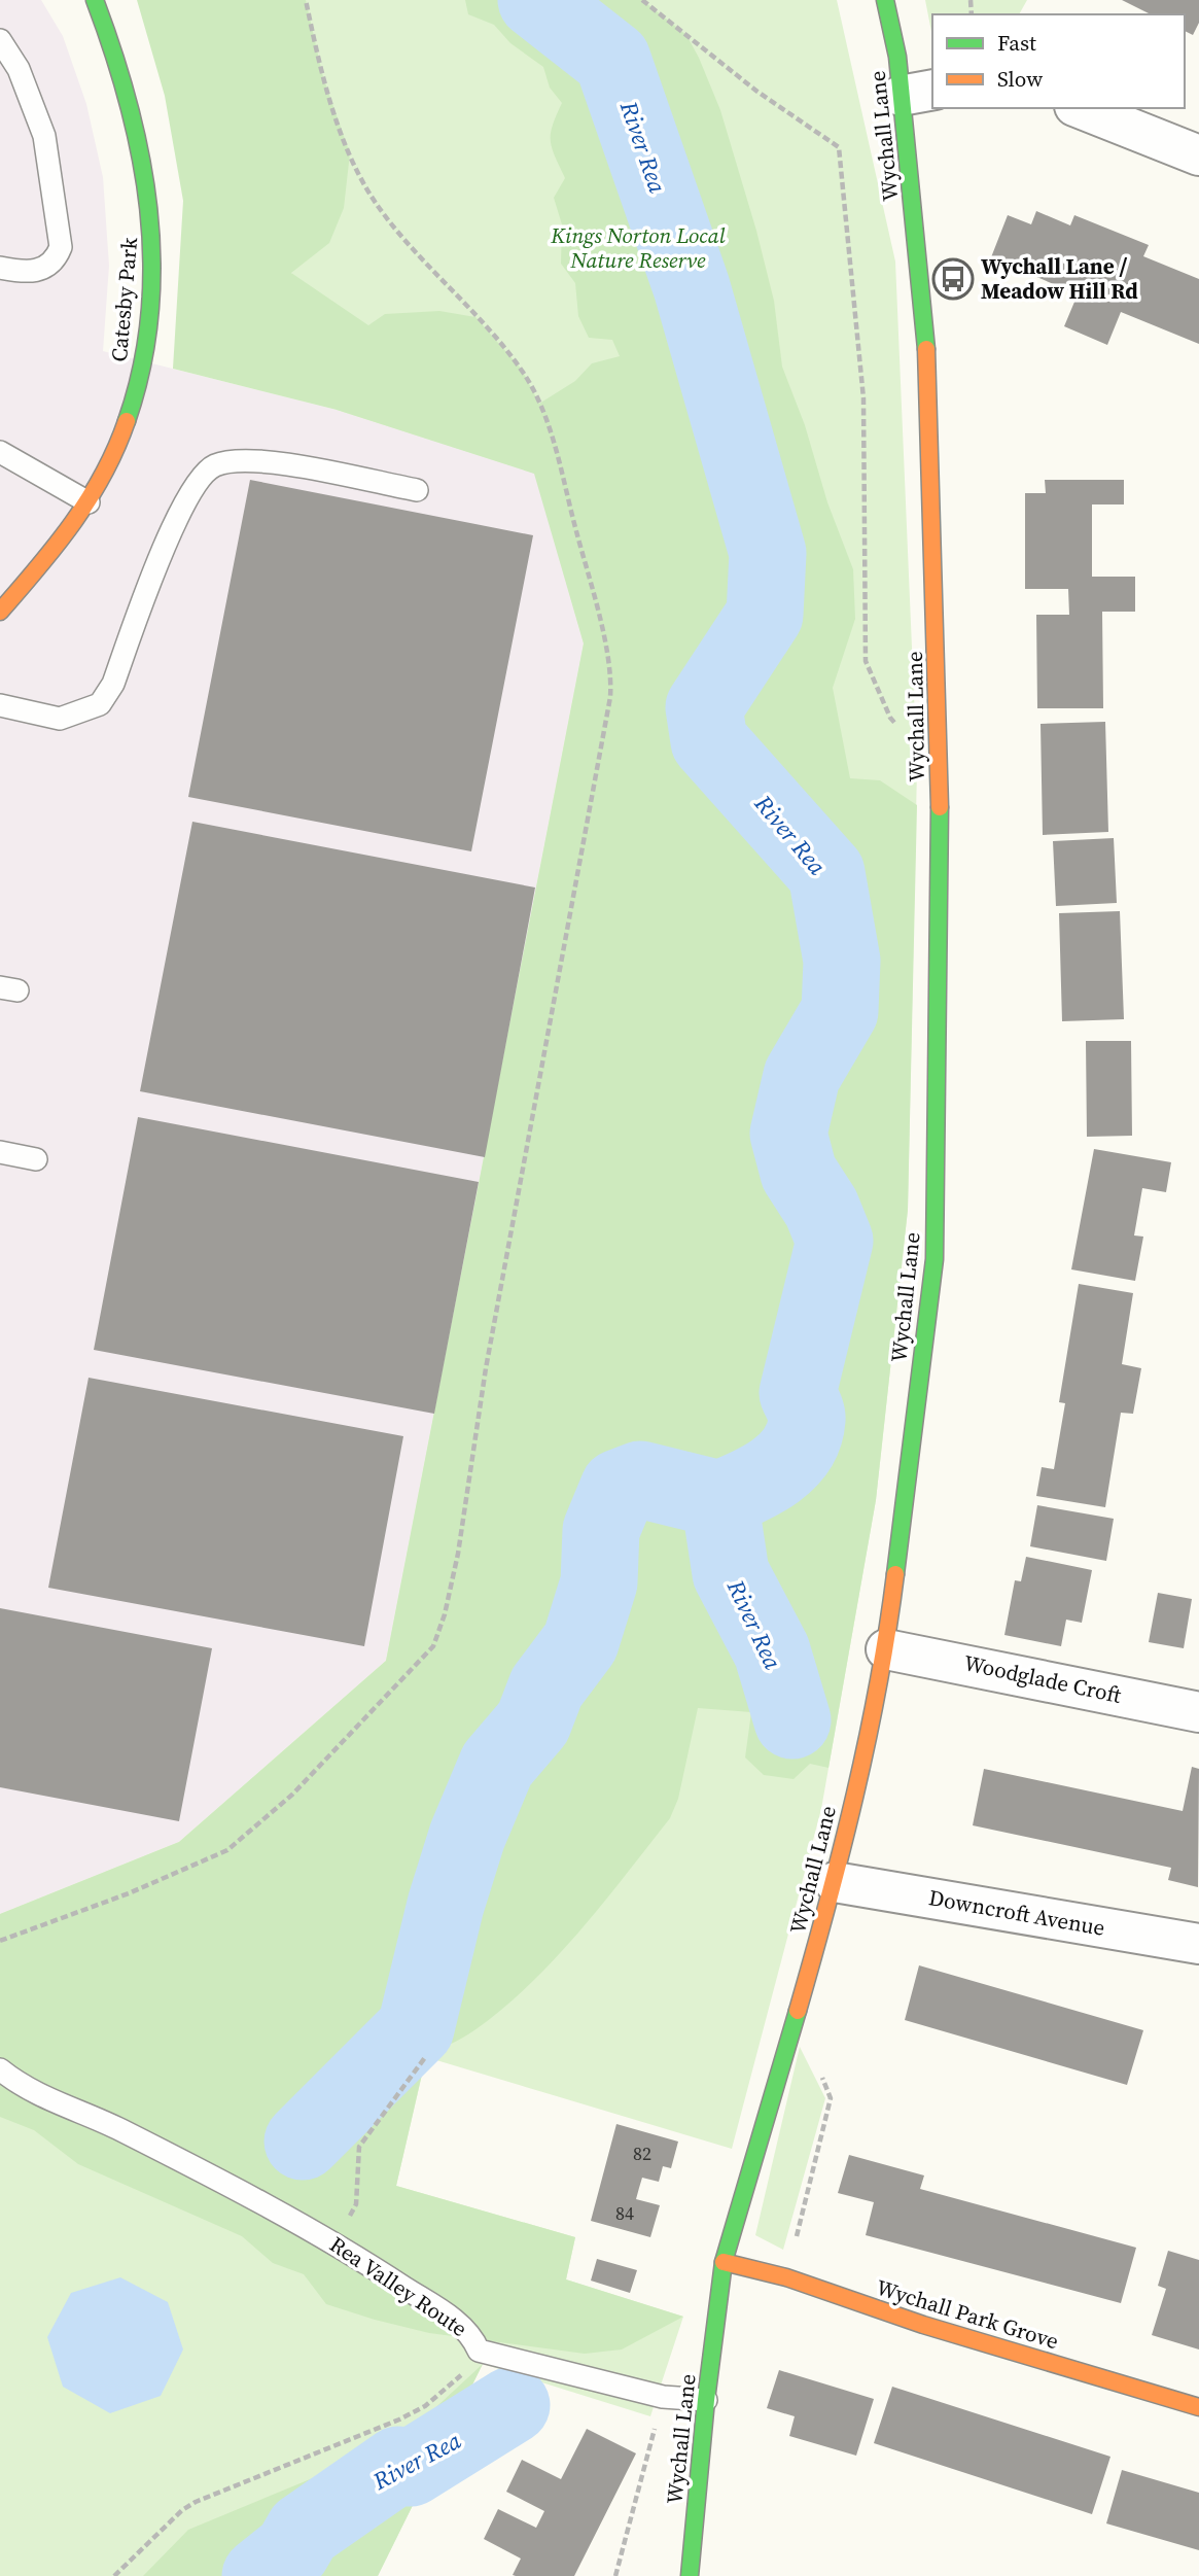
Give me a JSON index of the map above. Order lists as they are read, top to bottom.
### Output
{
  "streets": {
    "street": [
      "Wychall Lane",
      "Catesby Park",
      "Woodglade Croft",
      "Downcroft Avenue",
      "Wychall Park Grove"
    ],
    "lane": ["Rea Valley Route"]
  },
  "crossings": [
    ["Wychall Lane", "Woodglade Croft"],
    ["Wychall Lane", "Downcroft Avenue"],
    ["Wychall Lane", "Wychall Park Grove"]
  ],
  "water": ["River Rea"],
  "parks": ["Kings Norton Local Nature Reserve"],
  "places": {
    "bus stop": ["Wychall Lane / Meadow Hill Rd"]
  },
  "house_numbers": ["82", "84"],
  "legend": ["Fast", "Slow"]
}
